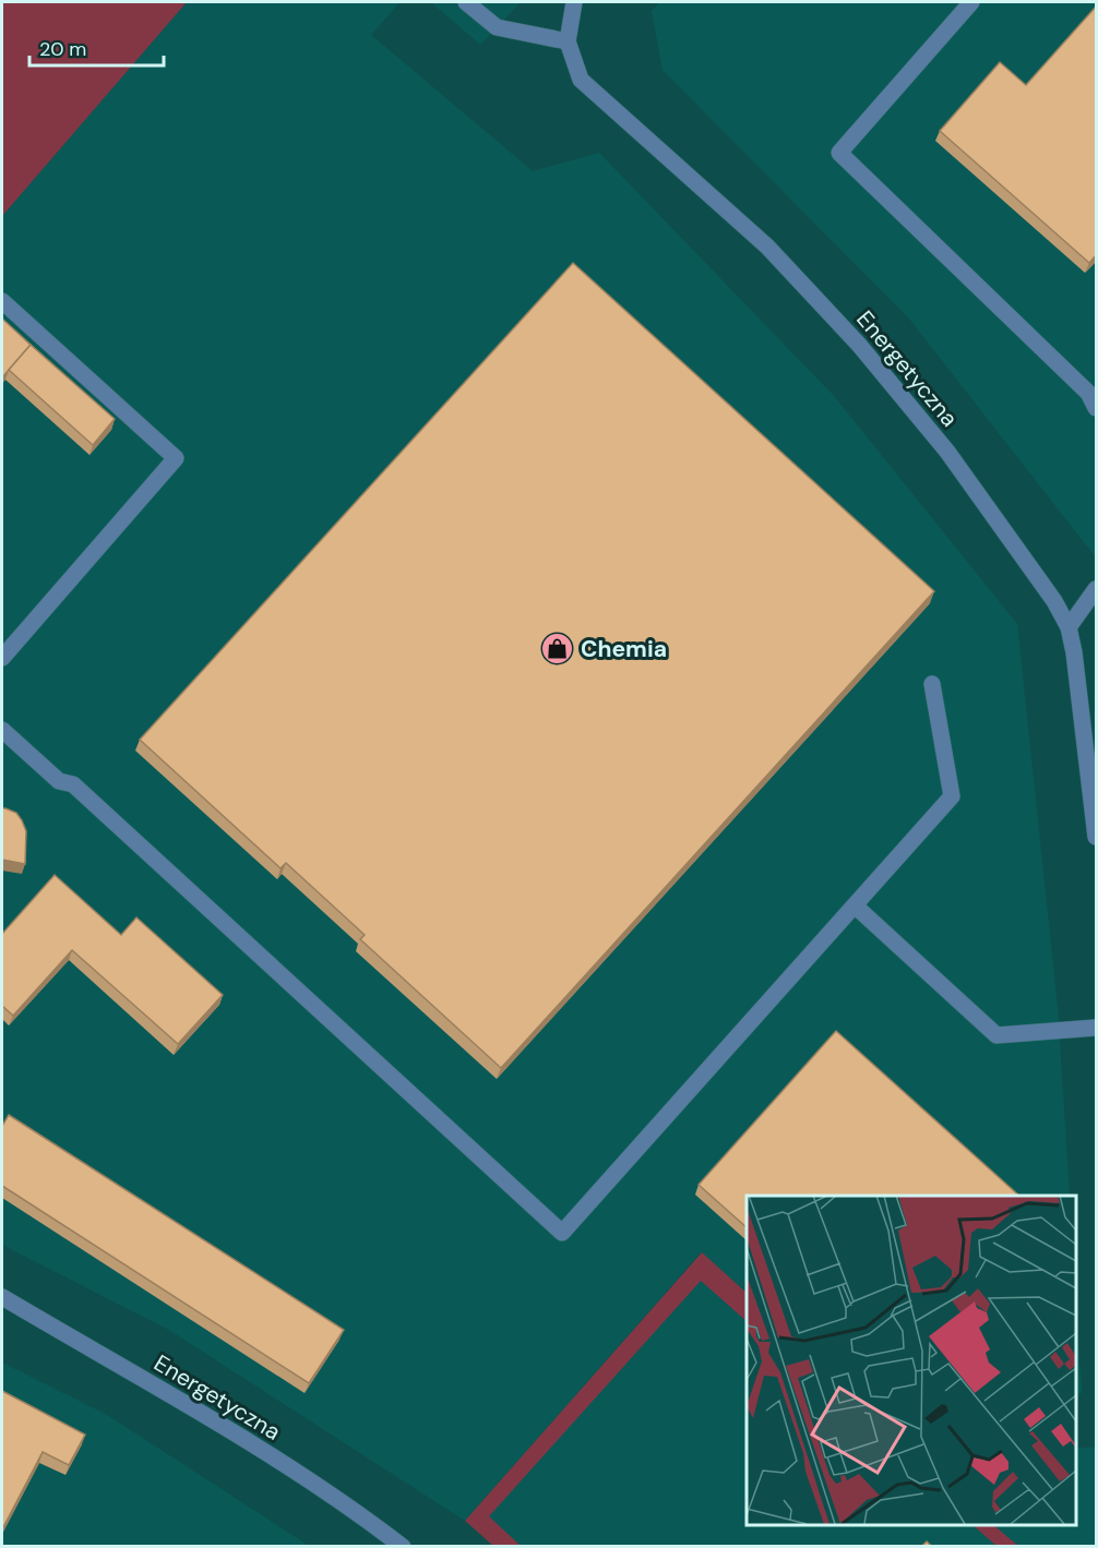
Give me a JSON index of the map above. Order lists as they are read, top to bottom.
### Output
{
  "streets": {
    "street": ["Energetyczna"]
  },
  "places": {
    "shop": ["Chemia"]
  },
  "scale_bar": "20 m"
}
